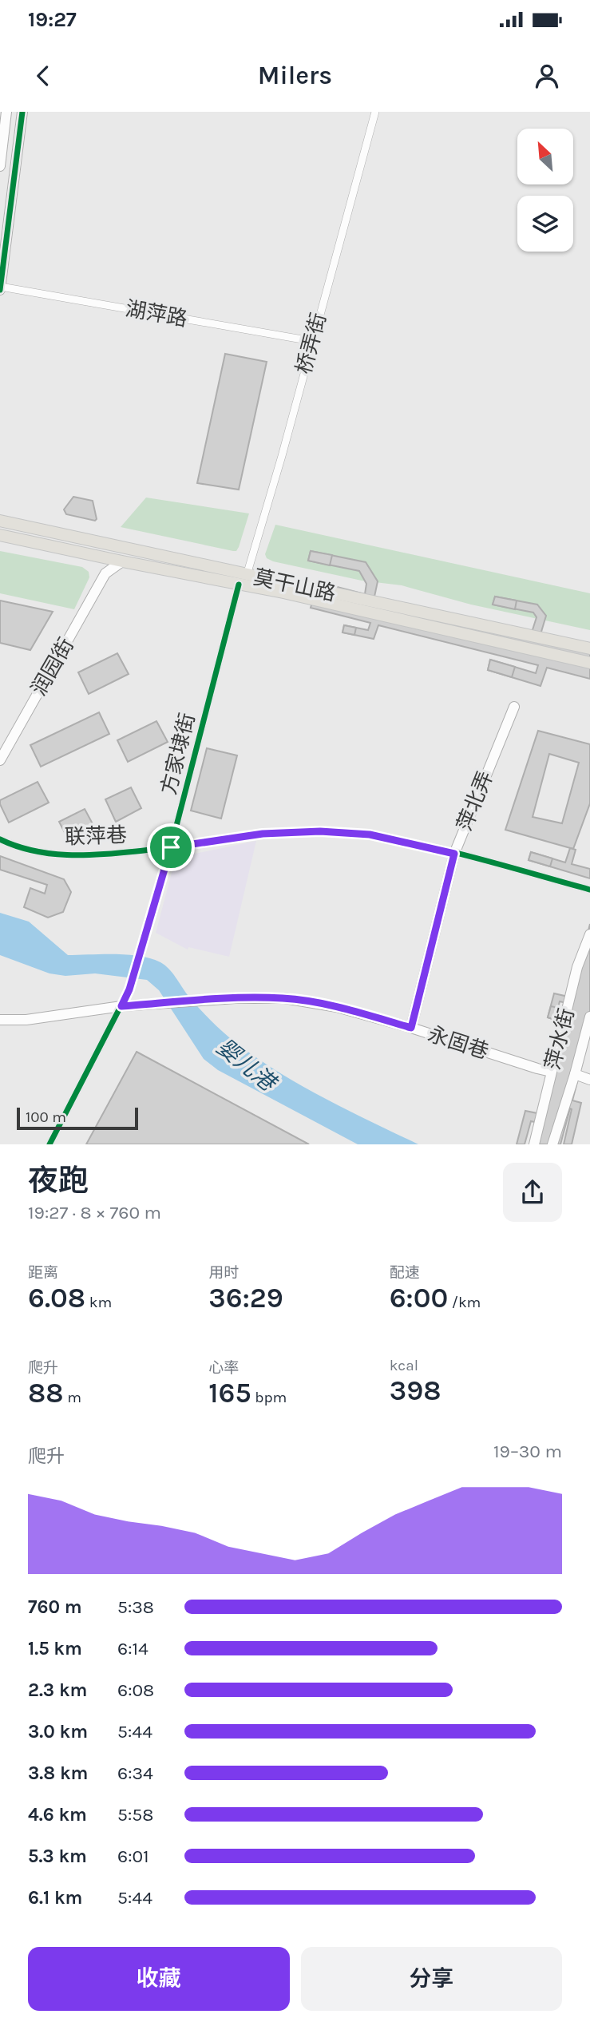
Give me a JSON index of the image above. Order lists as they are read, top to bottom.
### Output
{
  "streets": {
    "main road": ["莫干山路"],
    "street": [
      "湖萍路",
      "桥弄街",
      "润园街",
      "方家埭街",
      "萍北弄",
      "联萍巷",
      "萍水街",
      "永固巷"
    ]
  },
  "crossings": [
    ["湖萍路", "桥弄街"],
    ["桥弄街", "莫干山路"],
    ["莫干山路", "润园街"],
    ["莫干山路", "方家埭街"],
    ["方家埭街", "联萍巷"],
    ["方家埭街", "永固巷"],
    ["萍北弄", "联萍巷"],
    ["萍北弄", "永固巷"],
    ["萍水街", "永固巷"]
  ],
  "water": ["婴儿港"],
  "scale_bar": "100 m",
  "north": "top left",
  "page": {
    "status": "19:27",
    "header": "Milers",
    "scale": "100 m",
    "heading": ["夜跑", "19:27 · 8 × 760 m"],
    "stats": [
      ["距离", "6.08 km"],
      ["用时", "36:29"],
      ["配速", "6:00 /km"],
      ["爬升", "88 m"],
      ["心率", "165 bpm"],
      ["kcal", "398"]
    ],
    "chart": ["爬升", "19–30 m"],
    "list": [
      {
        "name": "760 m",
        "note": "5:38"
      },
      {
        "name": "1.5 km",
        "note": "6:14"
      },
      {
        "name": "2.3 km",
        "note": "6:08"
      },
      {
        "name": "3.0 km",
        "note": "5:44"
      },
      {
        "name": "3.8 km",
        "note": "6:34"
      },
      {
        "name": "4.6 km",
        "note": "5:58"
      },
      {
        "name": "5.3 km",
        "note": "6:01"
      },
      {
        "name": "6.1 km",
        "note": "5:44"
      }
    ],
    "buttons": ["收藏", "分享"]
  }
}
